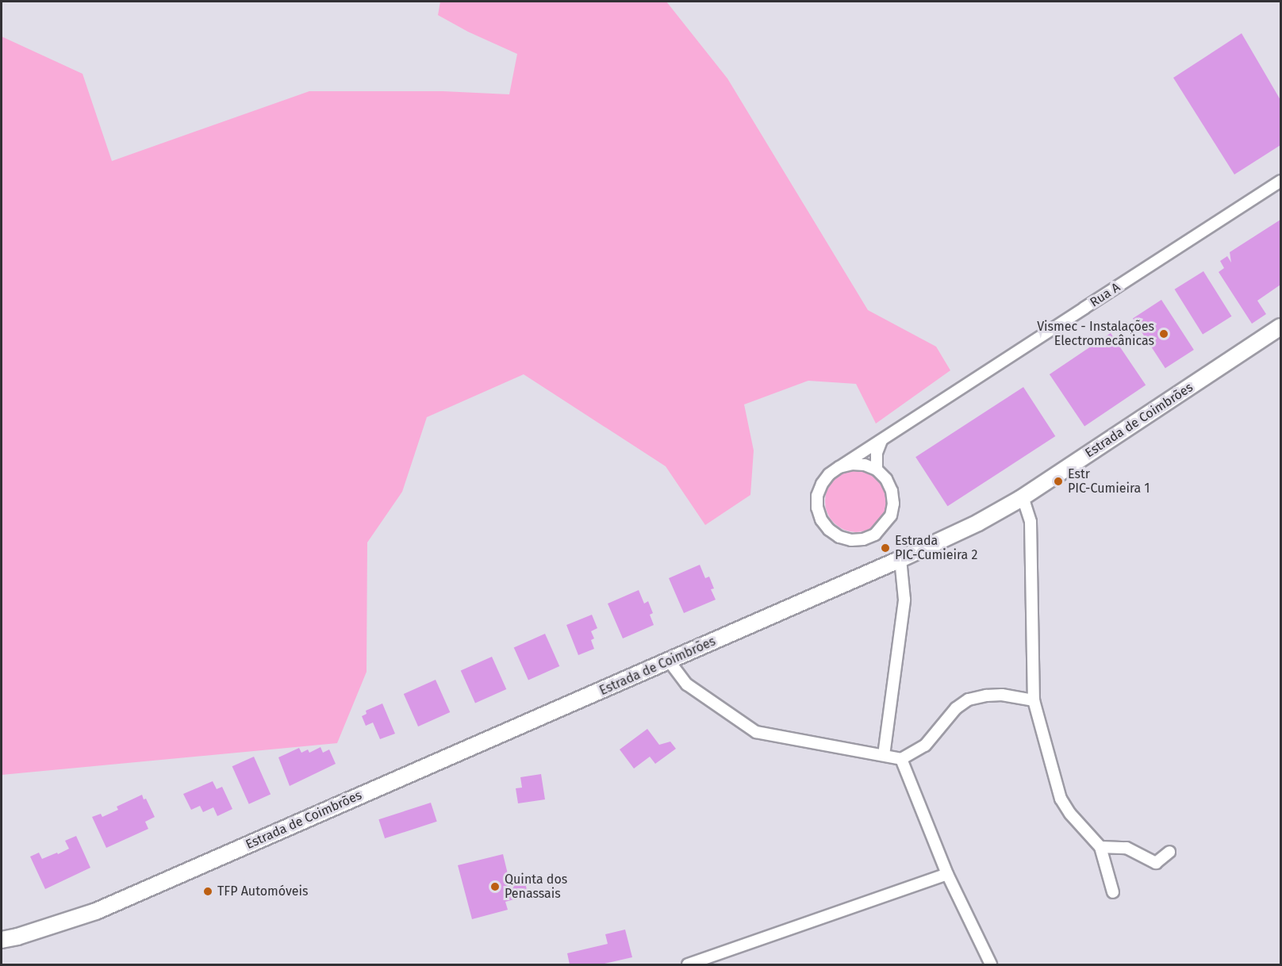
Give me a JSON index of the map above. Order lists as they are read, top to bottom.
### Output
{
  "streets": {
    "street": ["Rua A", "Estrada de Coimbrões"]
  },
  "places": [
    "Vismec - Instalações Electromecânicas",
    "Estr PIC-Cumieira 1",
    "Estrada PIC-Cumieira 2",
    "Quinta dos Penassais",
    "TFP Automóveis"
  ]
}
